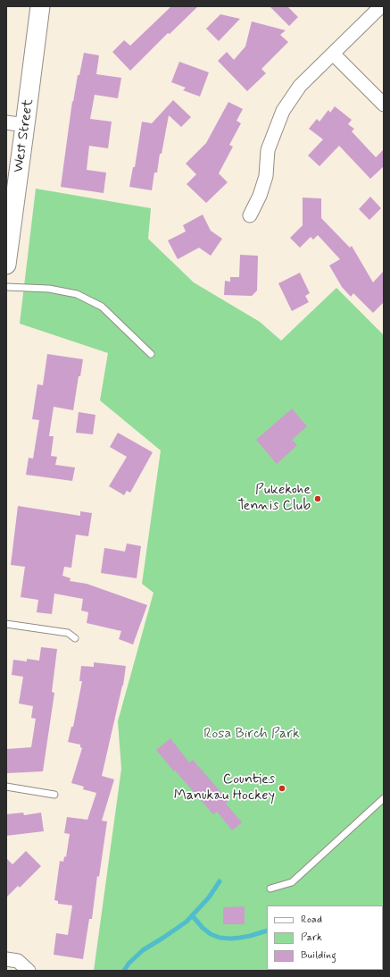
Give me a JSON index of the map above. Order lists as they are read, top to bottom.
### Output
{
  "streets": {
    "main road": ["West Street"]
  },
  "parks": ["Rosa Birch Park"],
  "places": ["Pukekohe Tennis Club", "Counties Manukau Hockey"],
  "legend": ["Road", "Park", "Building"]
}
